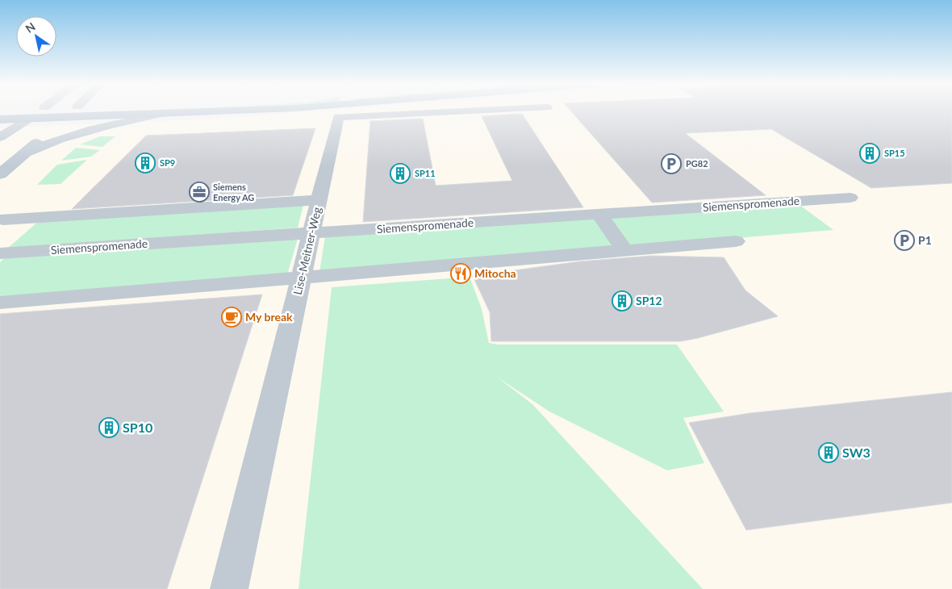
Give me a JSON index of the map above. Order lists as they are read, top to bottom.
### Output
{
  "streets": {
    "street": ["Siemenspromenade", "Lise-Meitner-Weg"]
  },
  "crossings": [
    ["Siemenspromenade", "Lise-Meitner-Weg"]
  ],
  "places": {
    "building": [
      "SP15",
      "SP9",
      "SP11",
      "SP12",
      "SP10",
      "SW3"
    ],
    "parking": ["PG82", "P1"],
    "office": ["Siemens Energy AG"],
    "restaurant": ["Mitocha"],
    "cafe": ["My break"]
  },
  "north": "top left"
}
